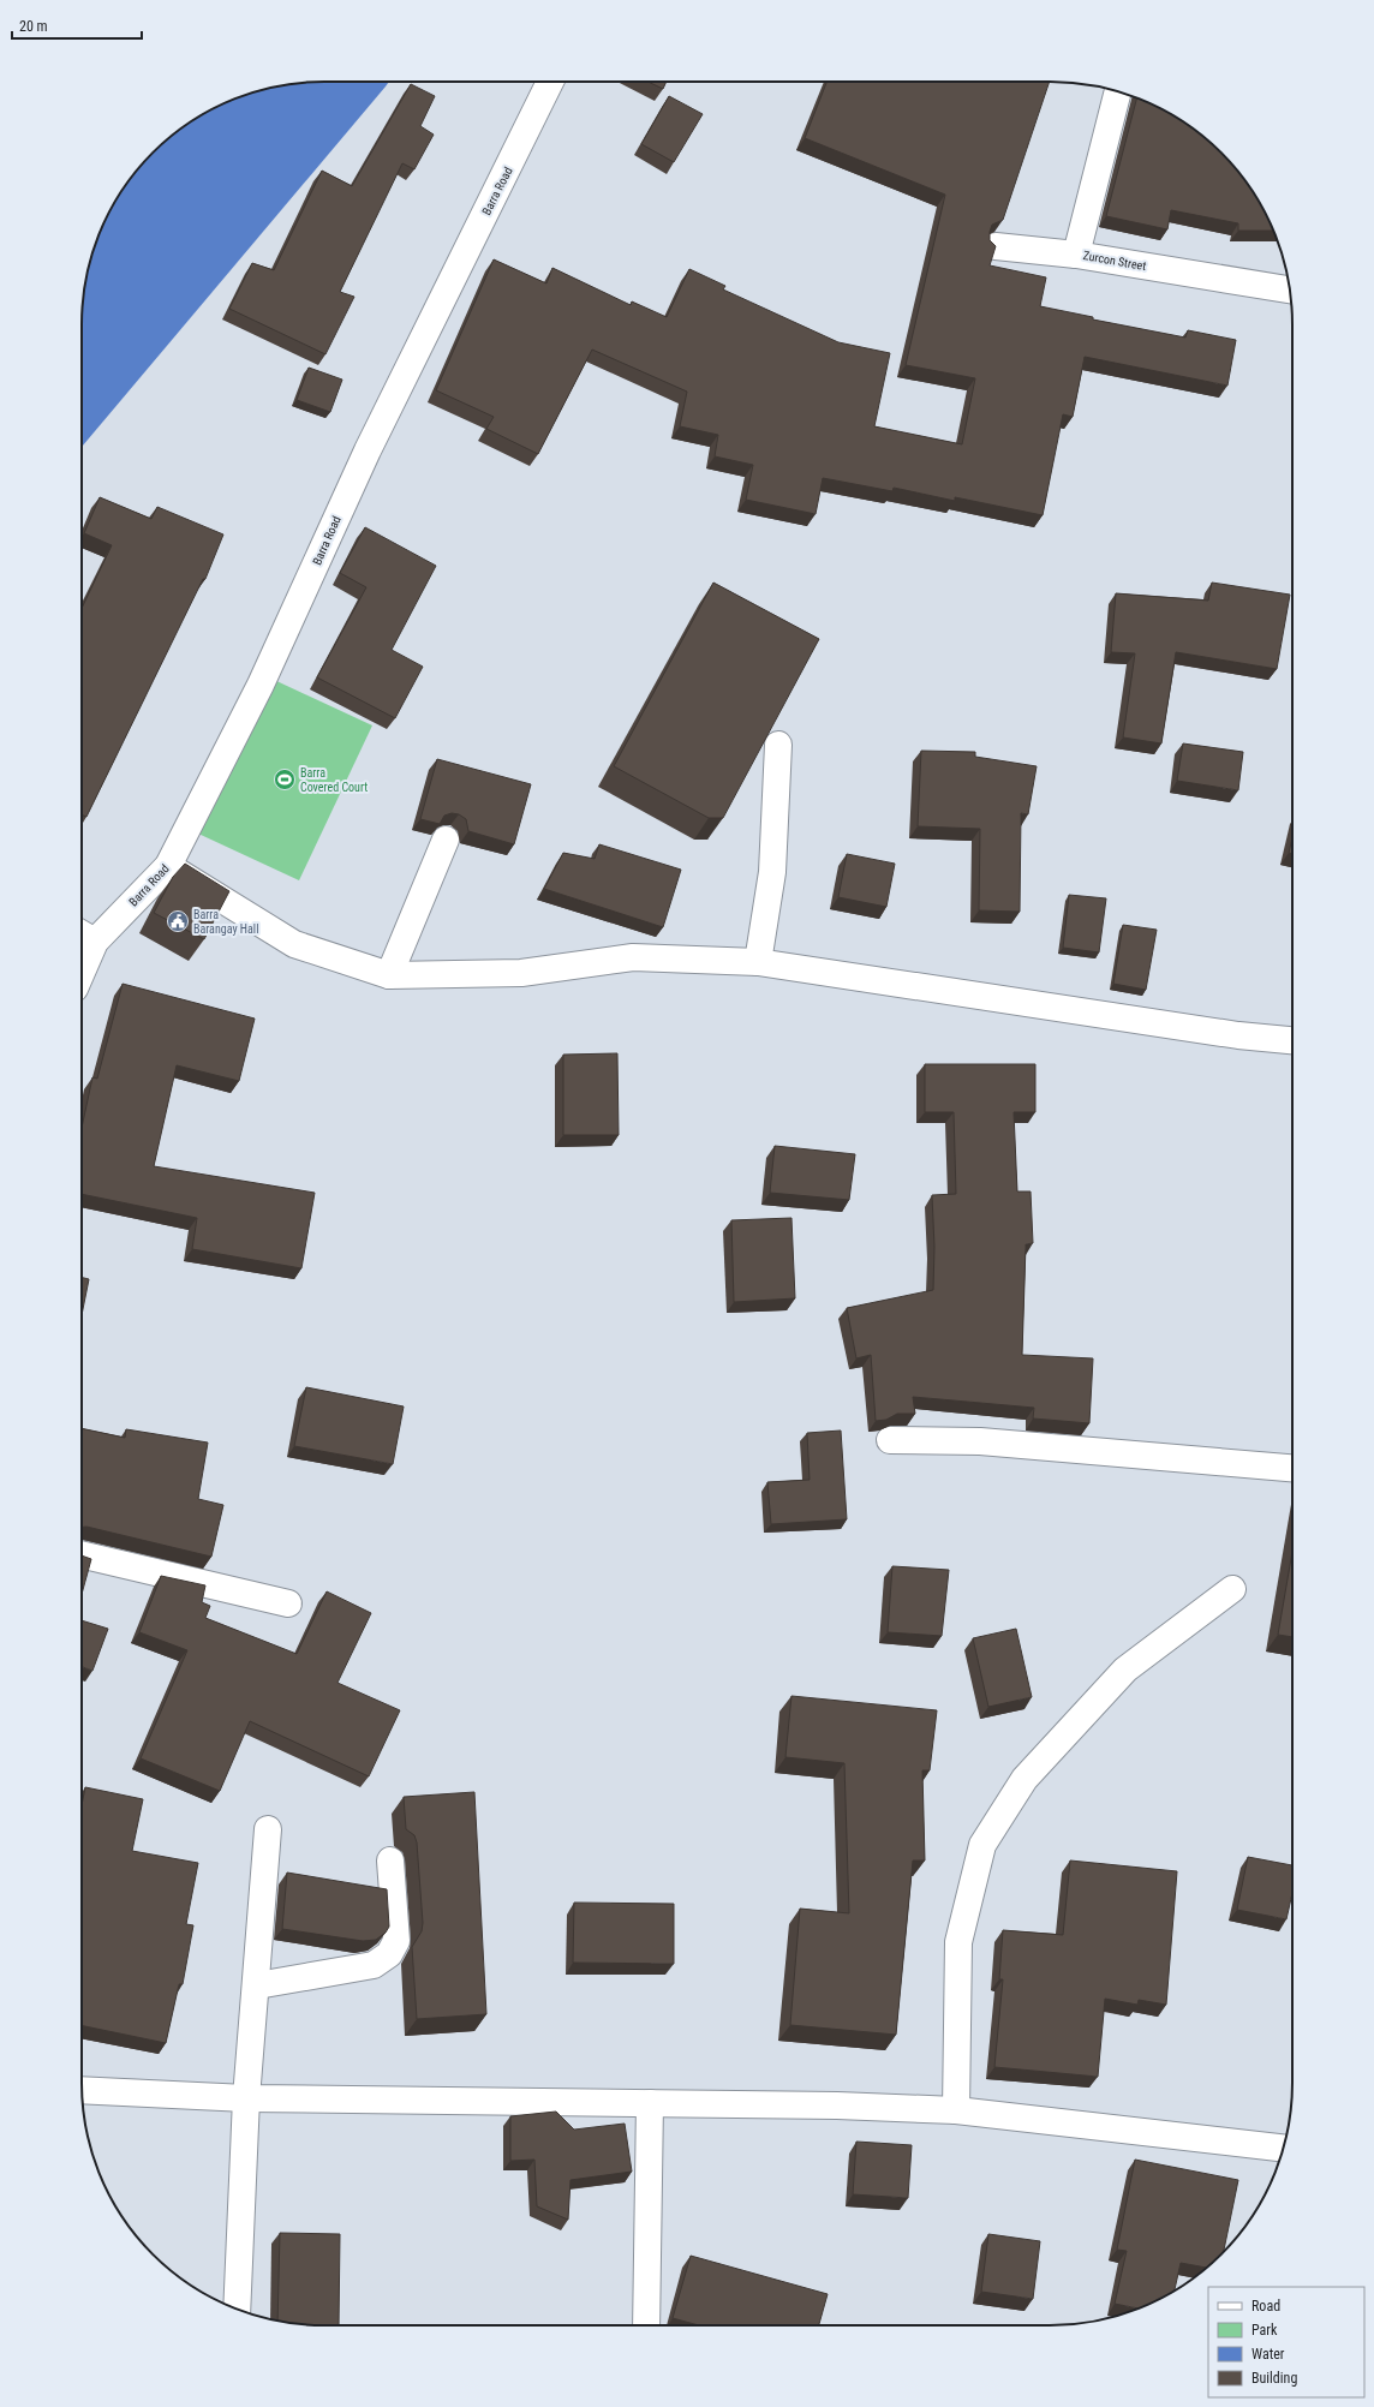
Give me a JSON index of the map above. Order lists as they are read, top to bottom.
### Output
{
  "streets": {
    "street": ["Barra Road", "Zurcon Street"]
  },
  "places": {
    "sports": ["Barra Covered Court"],
    "public building": ["Barra Barangay Hall"]
  },
  "legend": [
    "Road",
    "Park",
    "Water",
    "Building"
  ],
  "scale_bar": "20 m"
}
